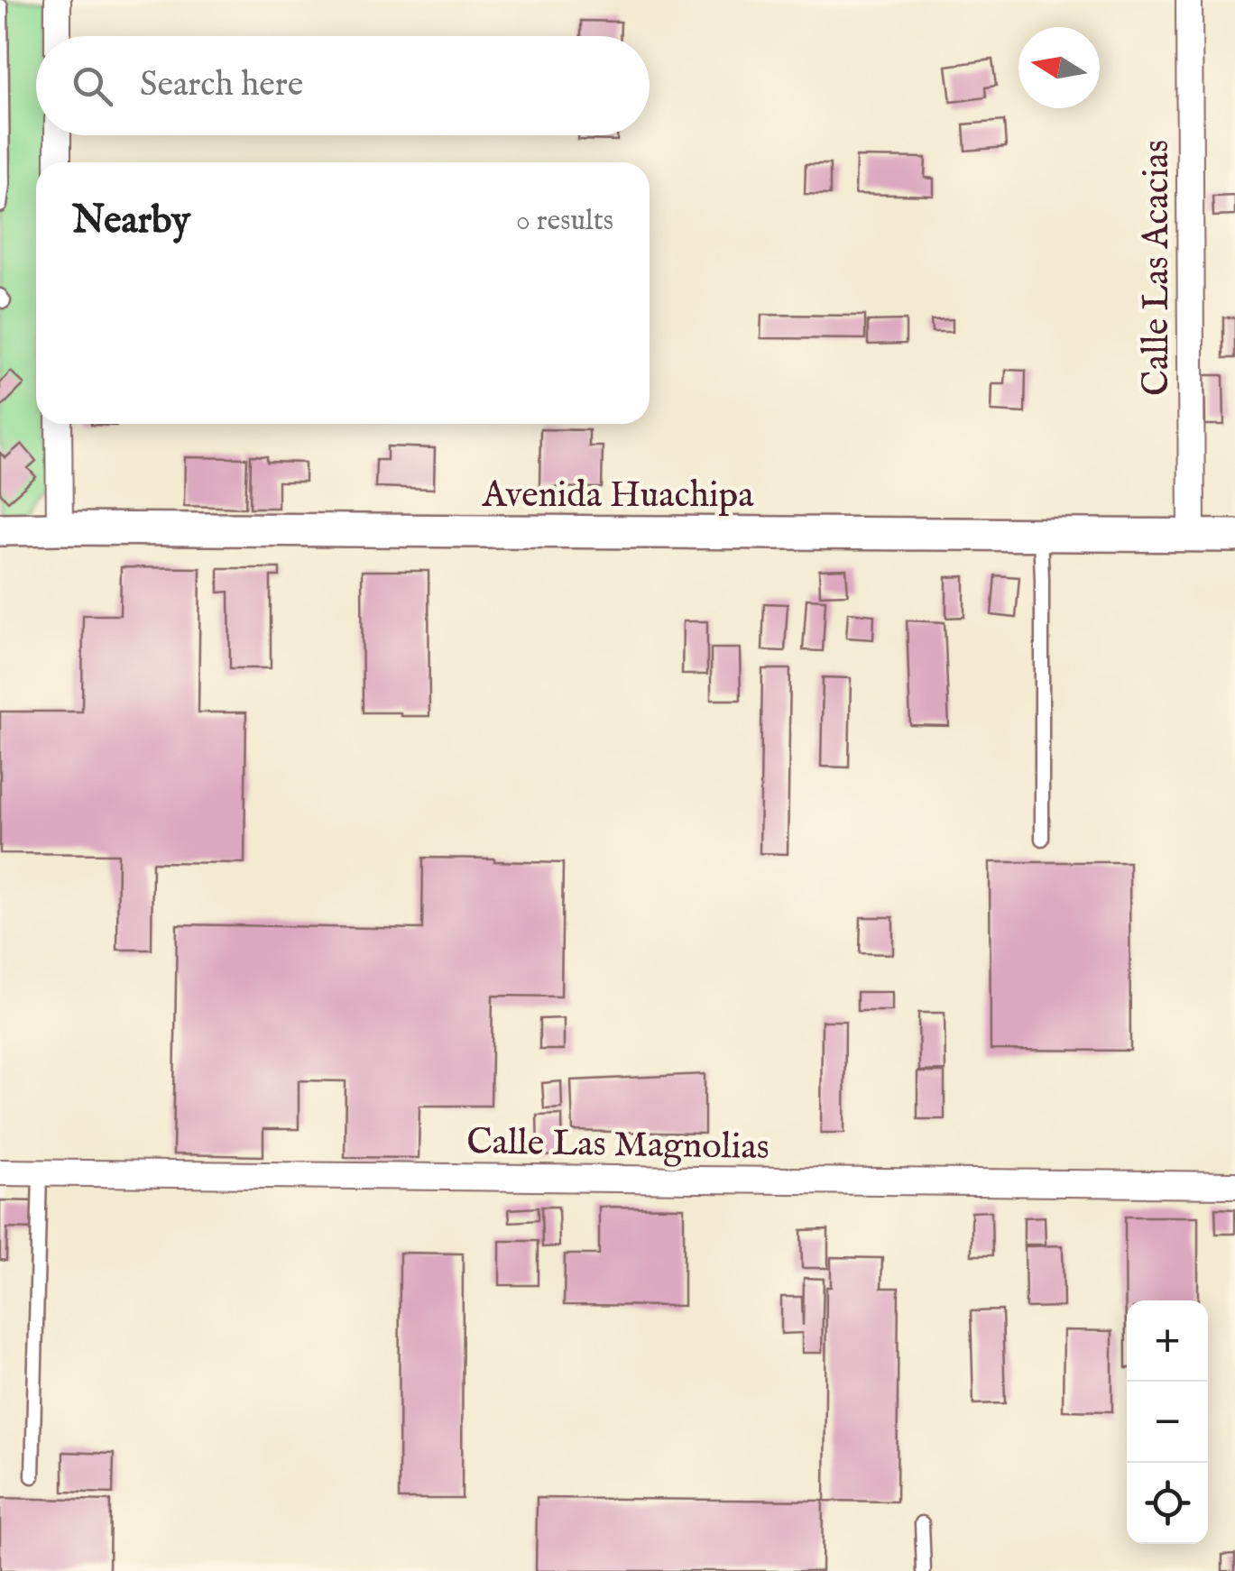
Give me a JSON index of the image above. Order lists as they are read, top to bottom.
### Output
{
  "streets": {
    "street": ["Calle Las Acacias", "Avenida Huachipa", "Calle Las Magnolias"]
  },
  "crossings": [
    ["Calle Las Acacias", "Avenida Huachipa"]
  ],
  "north": "left",
  "page": {
    "search": "Search here",
    "heading": ["Nearby", "0 results"],
    "map_buttons": ["+", "−"]
  }
}
